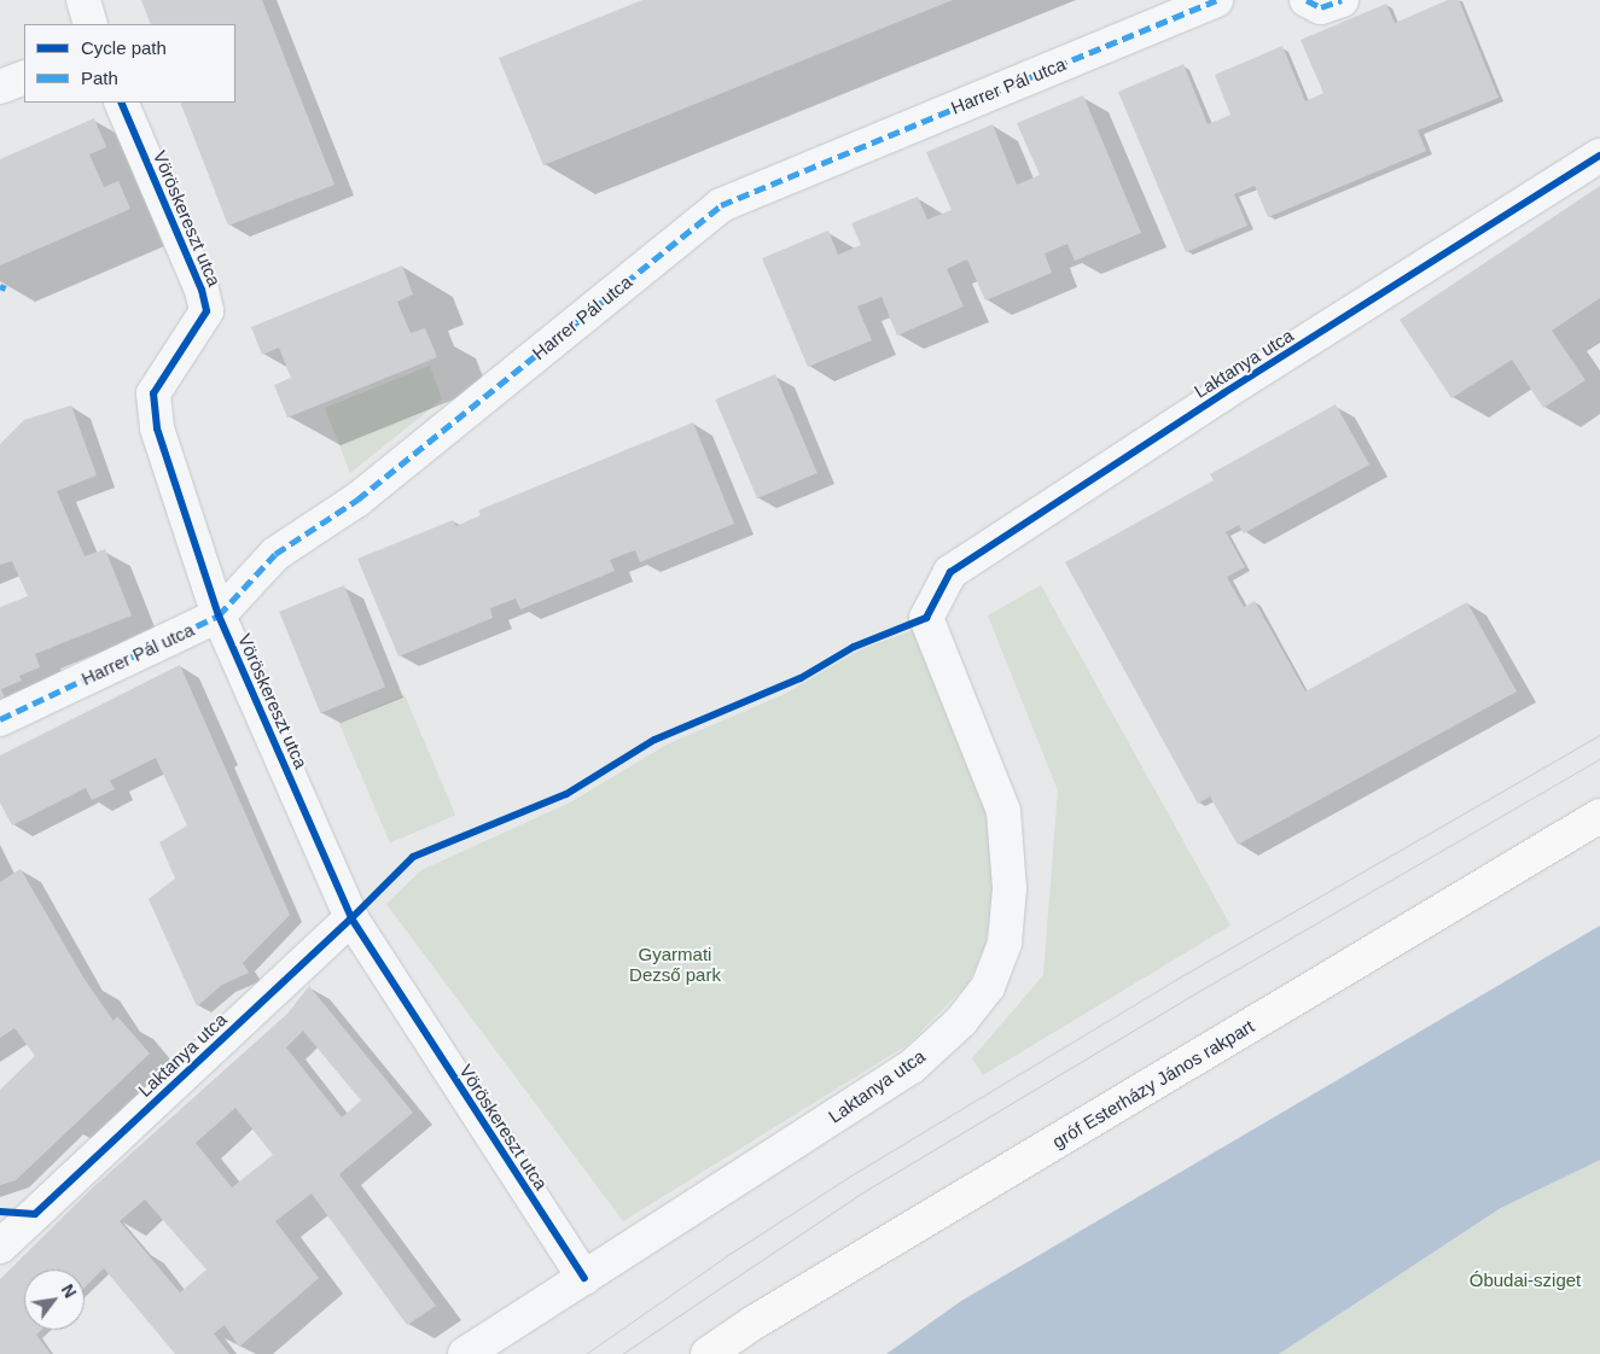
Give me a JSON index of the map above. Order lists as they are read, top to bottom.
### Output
{
  "streets": {
    "main road": ["gróf Esterházy János rakpart"],
    "street": ["Harrer Pál utca", "Vöröskereszt utca", "Laktanya utca"]
  },
  "crossings": [
    ["Harrer Pál utca", "Vöröskereszt utca"],
    ["Vöröskereszt utca", "Laktanya utca"]
  ],
  "parks": ["Gyarmati Dezső park", "Óbudai-sziget"],
  "legend": ["Cycle path", "Path"],
  "north": "top right"
}
